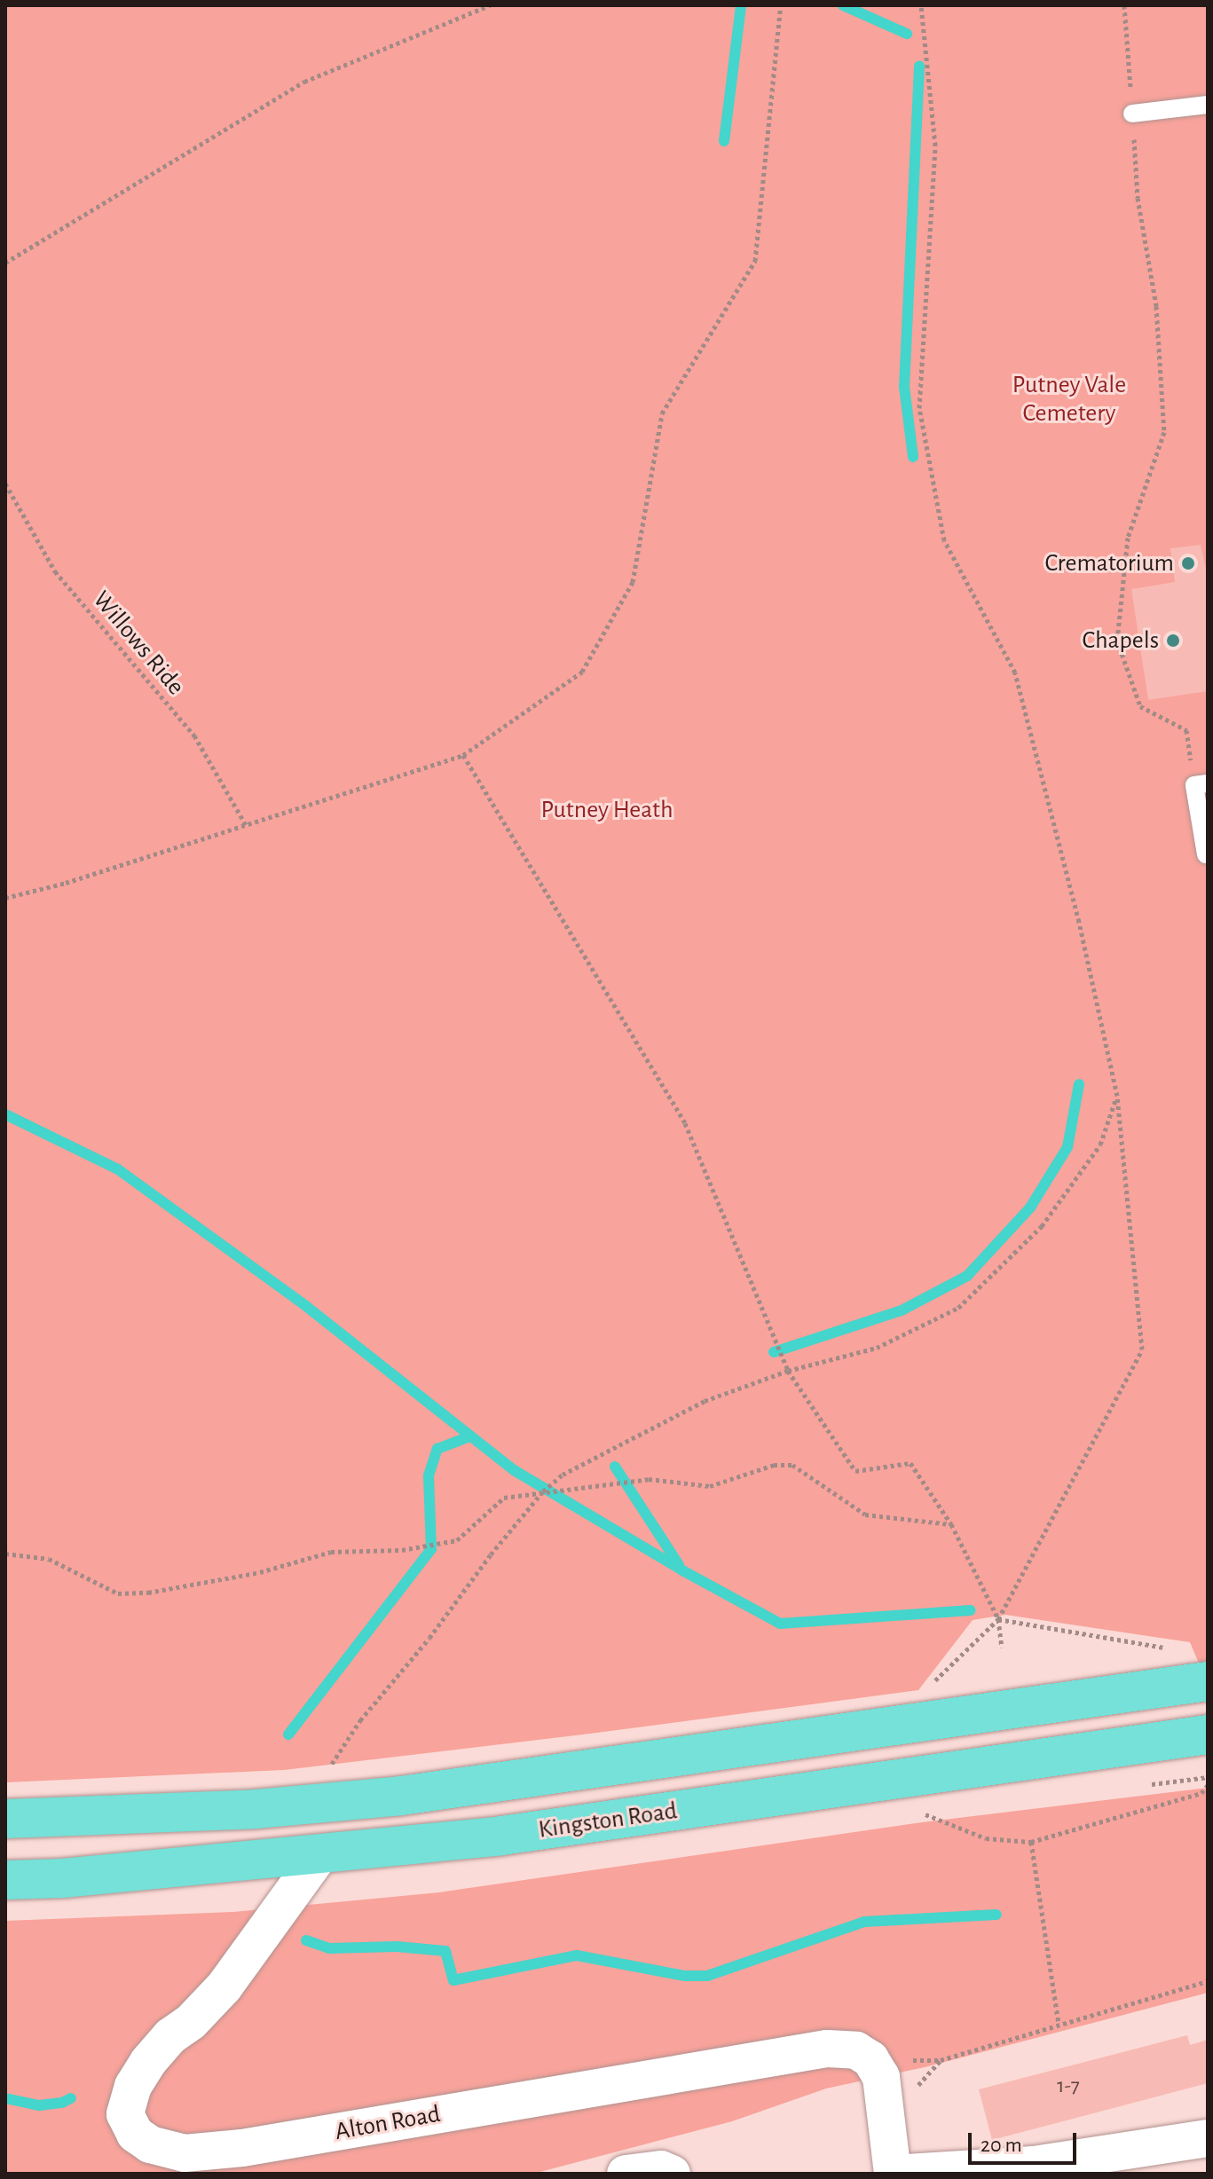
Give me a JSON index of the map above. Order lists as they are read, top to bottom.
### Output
{
  "streets": {
    "highway": ["Kingston Road"],
    "street": ["Alton Road"],
    "path": ["Willows Ride"]
  },
  "crossings": [
    ["Kingston Road", "Alton Road"]
  ],
  "parks": ["Putney Vale Cemetery", "Putney Heath"],
  "places": ["Crematorium", "Chapels"],
  "house_numbers": ["1-7"],
  "scale_bar": "20 m"
}
